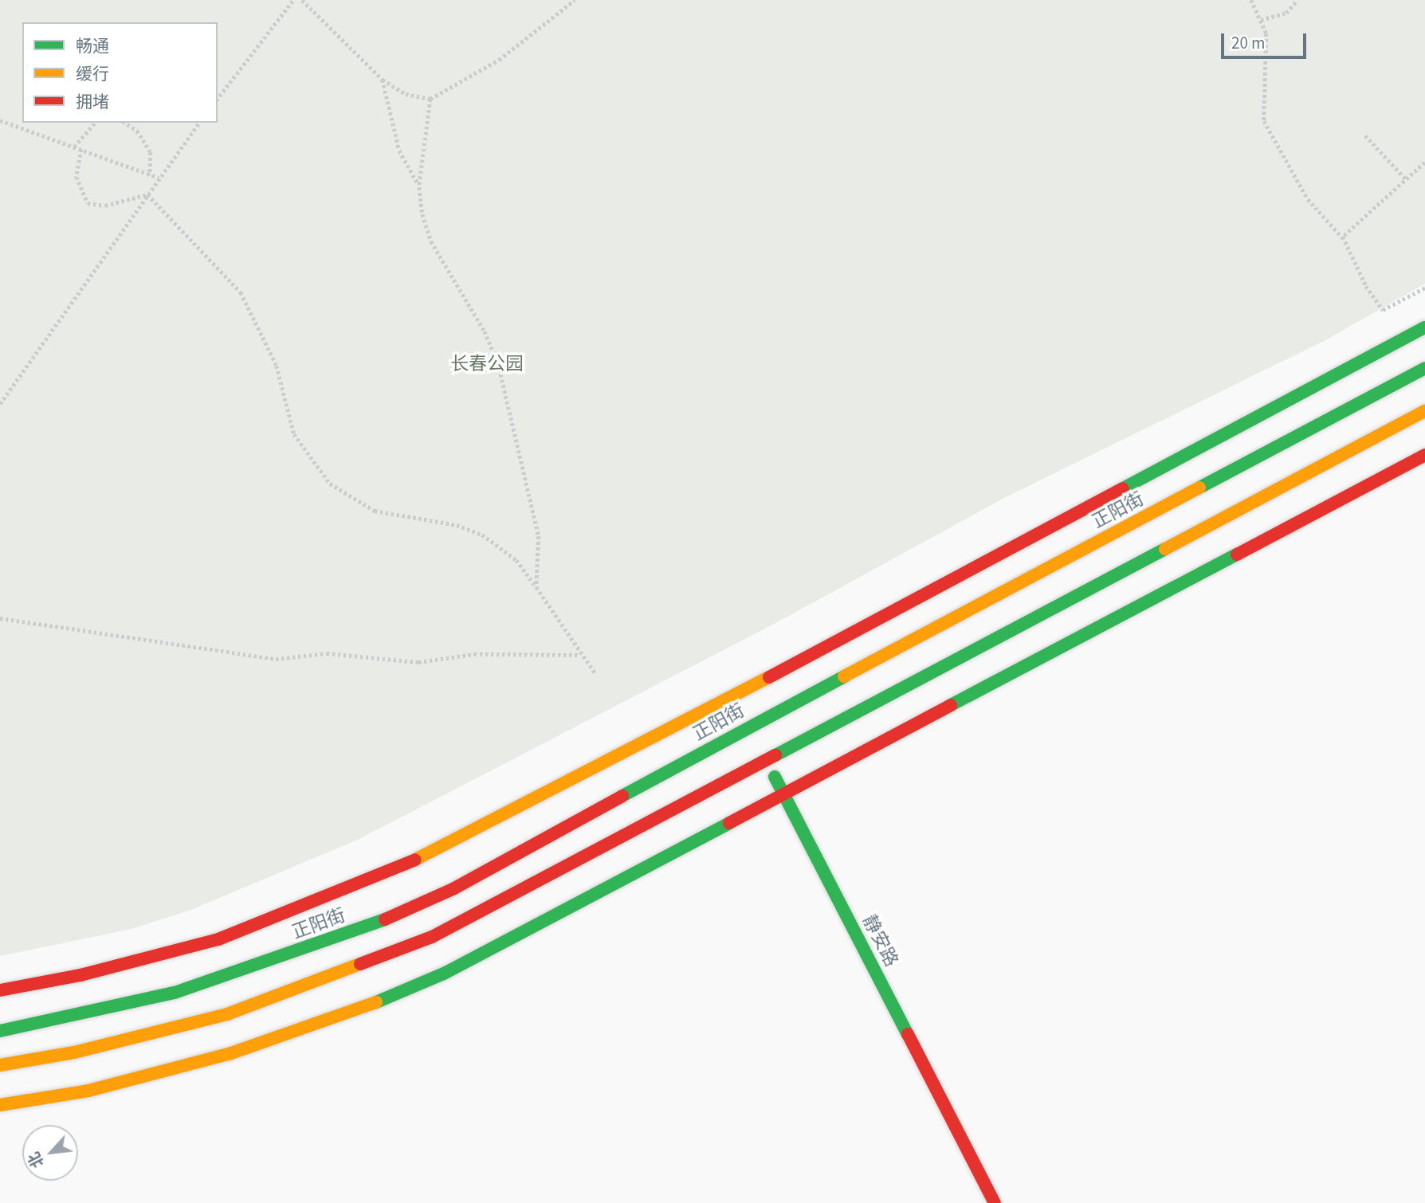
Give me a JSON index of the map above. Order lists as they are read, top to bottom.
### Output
{
  "streets": {
    "street": ["正阳街", "静安路"]
  },
  "crossings": [
    ["正阳街", "静安路"]
  ],
  "parks": ["长春公园"],
  "legend": ["畅通", "缓行", "拥堵"],
  "scale_bar": "20 m",
  "north": "bottom left"
}
